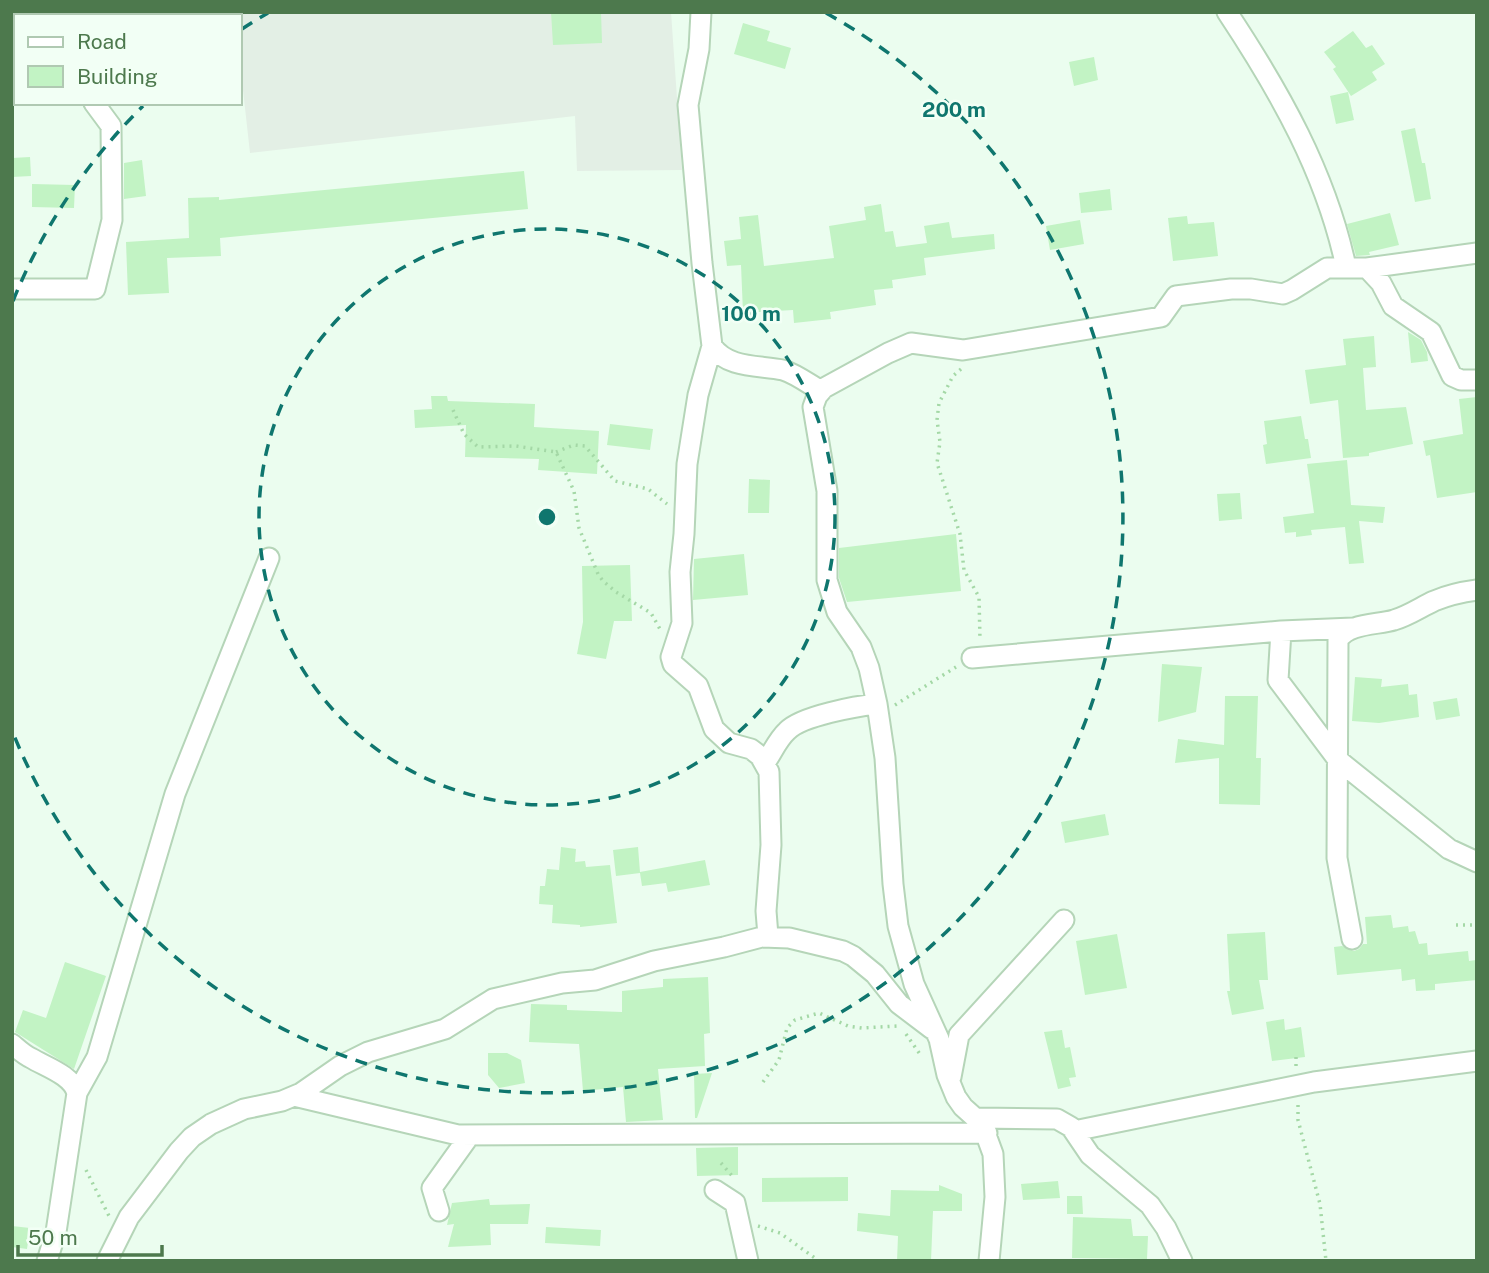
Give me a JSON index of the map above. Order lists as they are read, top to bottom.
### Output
{
  "legend": ["Road", "Building"],
  "scale_bar": "50 m",
  "rings": ["200 m", "100 m"]
}
